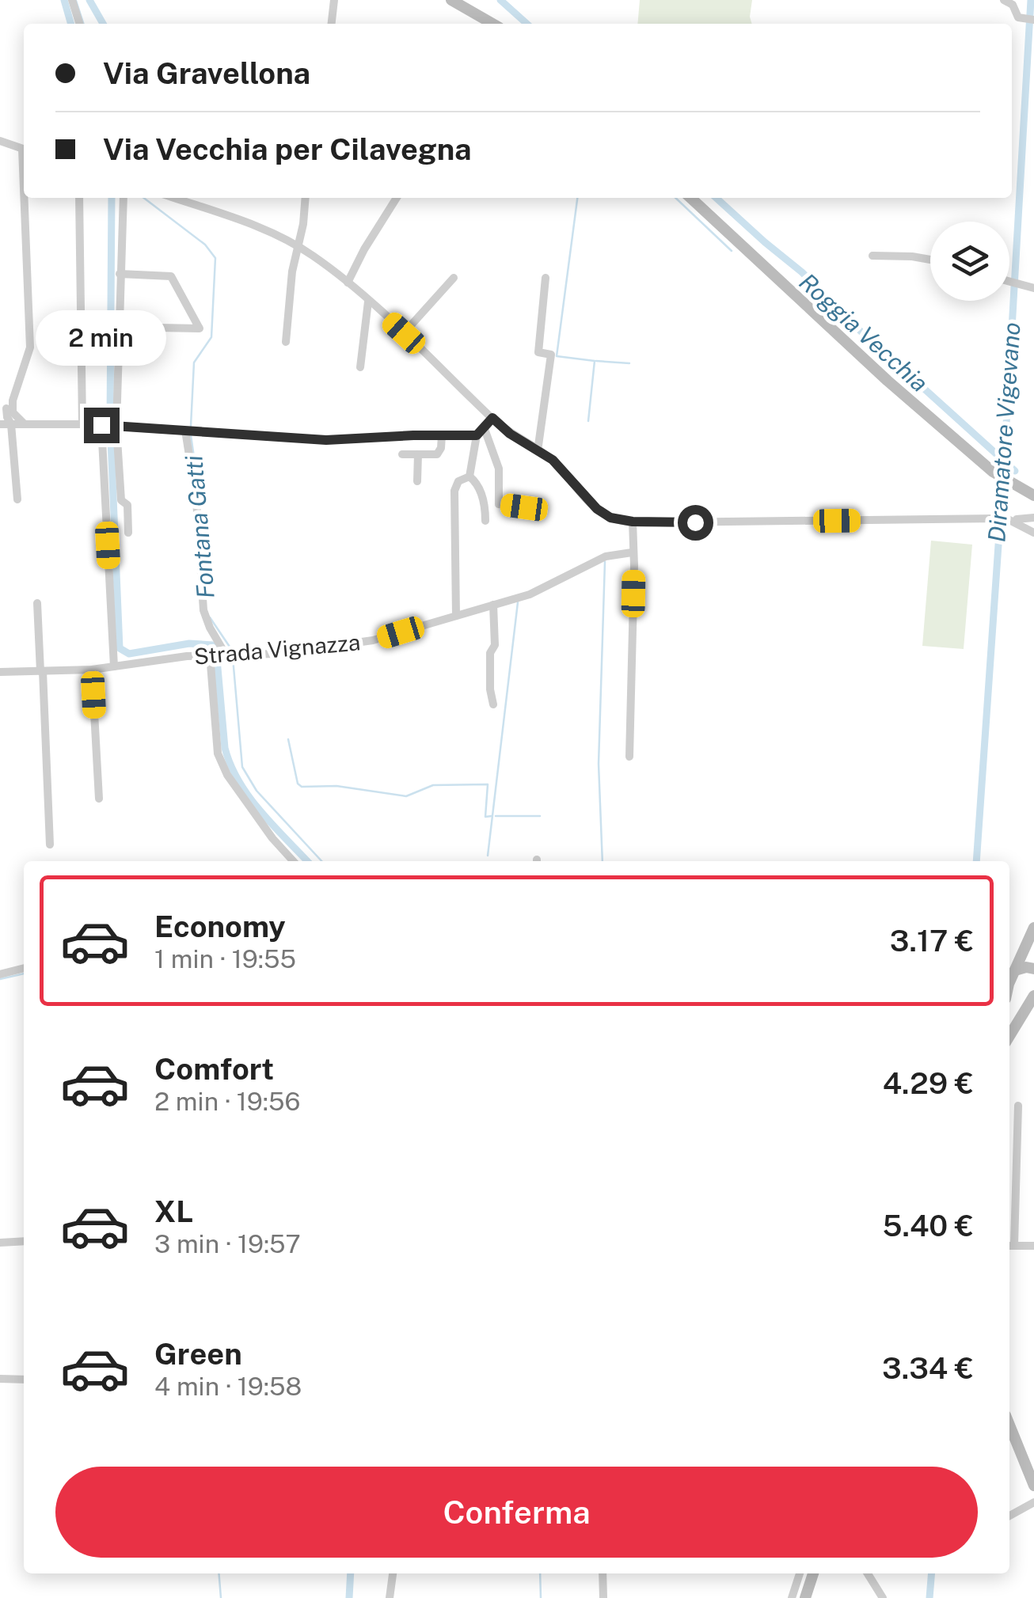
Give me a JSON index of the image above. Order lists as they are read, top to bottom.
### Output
{
  "streets": {
    "street": ["Strada Vignazza"]
  },
  "water": ["Roggia Vecchia", "Diramatore Vigevano", "Fontana Gatti"],
  "page": {
    "banner": ["Via Gravellona", "Via Vecchia per Cilavegna"],
    "bubble": "2 min",
    "list": [
      {
        "name": "Economy",
        "note": "1 min · 19:55",
        "value": "3.17 €"
      },
      {
        "name": "Comfort",
        "note": "2 min · 19:56",
        "value": "4.29 €"
      },
      {
        "name": "XL",
        "note": "3 min · 19:57",
        "value": "5.40 €"
      },
      {
        "name": "Green",
        "note": "4 min · 19:58",
        "value": "3.34 €"
      }
    ],
    "buttons": "Conferma"
  }
}
